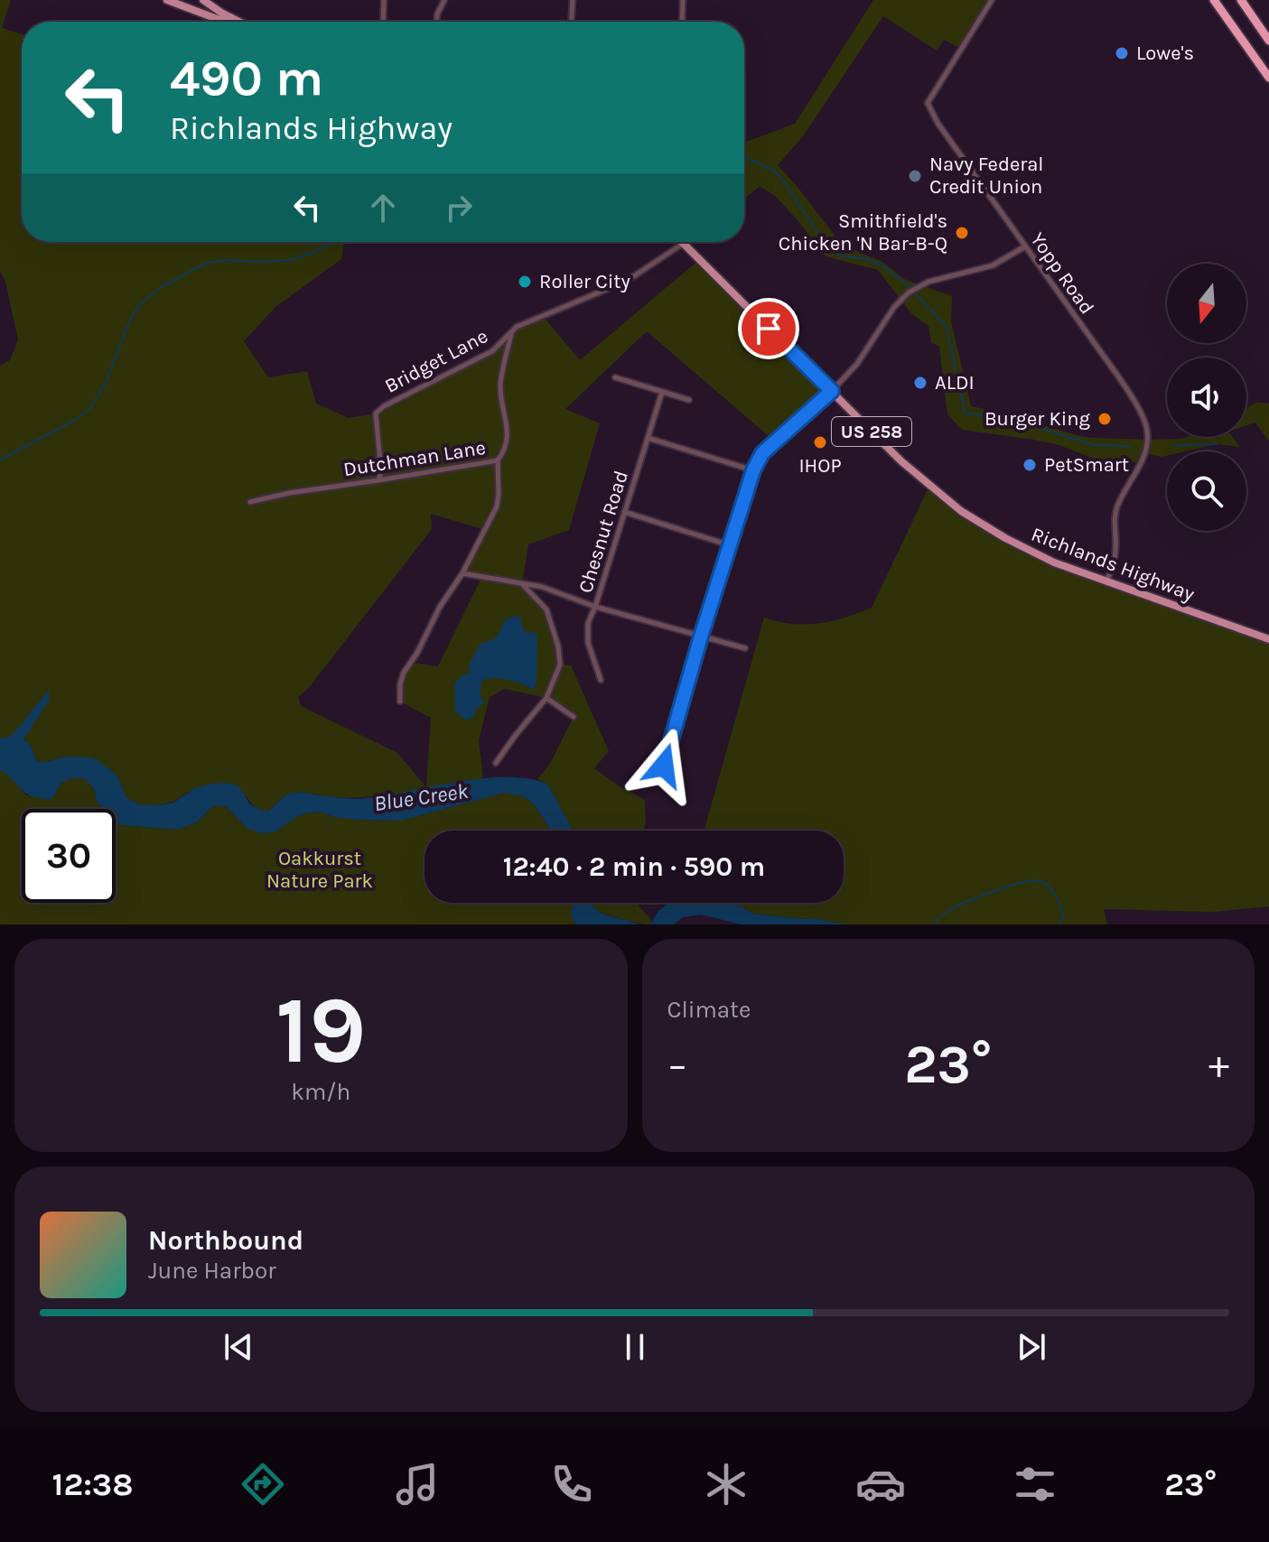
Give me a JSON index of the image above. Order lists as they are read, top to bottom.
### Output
{
  "streets": {
    "main road": ["US 258", "Richlands Highway"],
    "street": [
      "Yopp Road",
      "Bridget Lane",
      "Dutchman Lane",
      "Chesnut Road"
    ]
  },
  "crossings": [
    ["Yopp Road", "Richlands Highway"],
    ["Bridget Lane", "Dutchman Lane"],
    ["Bridget Lane", "Richlands Highway"]
  ],
  "water": ["Blue Creek"],
  "parks": ["Oakkurst Nature Park"],
  "places": [
    "Lowe's",
    "Navy Federal Credit Union",
    "Smithfield's Chicken 'N Bar-B-Q",
    "Roller City",
    "ALDI",
    "Burger King",
    "IHOP",
    "PetSmart"
  ],
  "north": "bottom",
  "page": {
    "turn": ["490 m", "Richlands Highway"],
    "limit": "30",
    "trip": "12:40 · 2 min · 590 m",
    "tile": [
      ["19", "km/h"],
      "Climate"
    ],
    "heat": ["−", "23°", "+"],
    "song": ["Northbound", "June Harbor"],
    "tabs": ["12:38", "23°"]
  }
}
